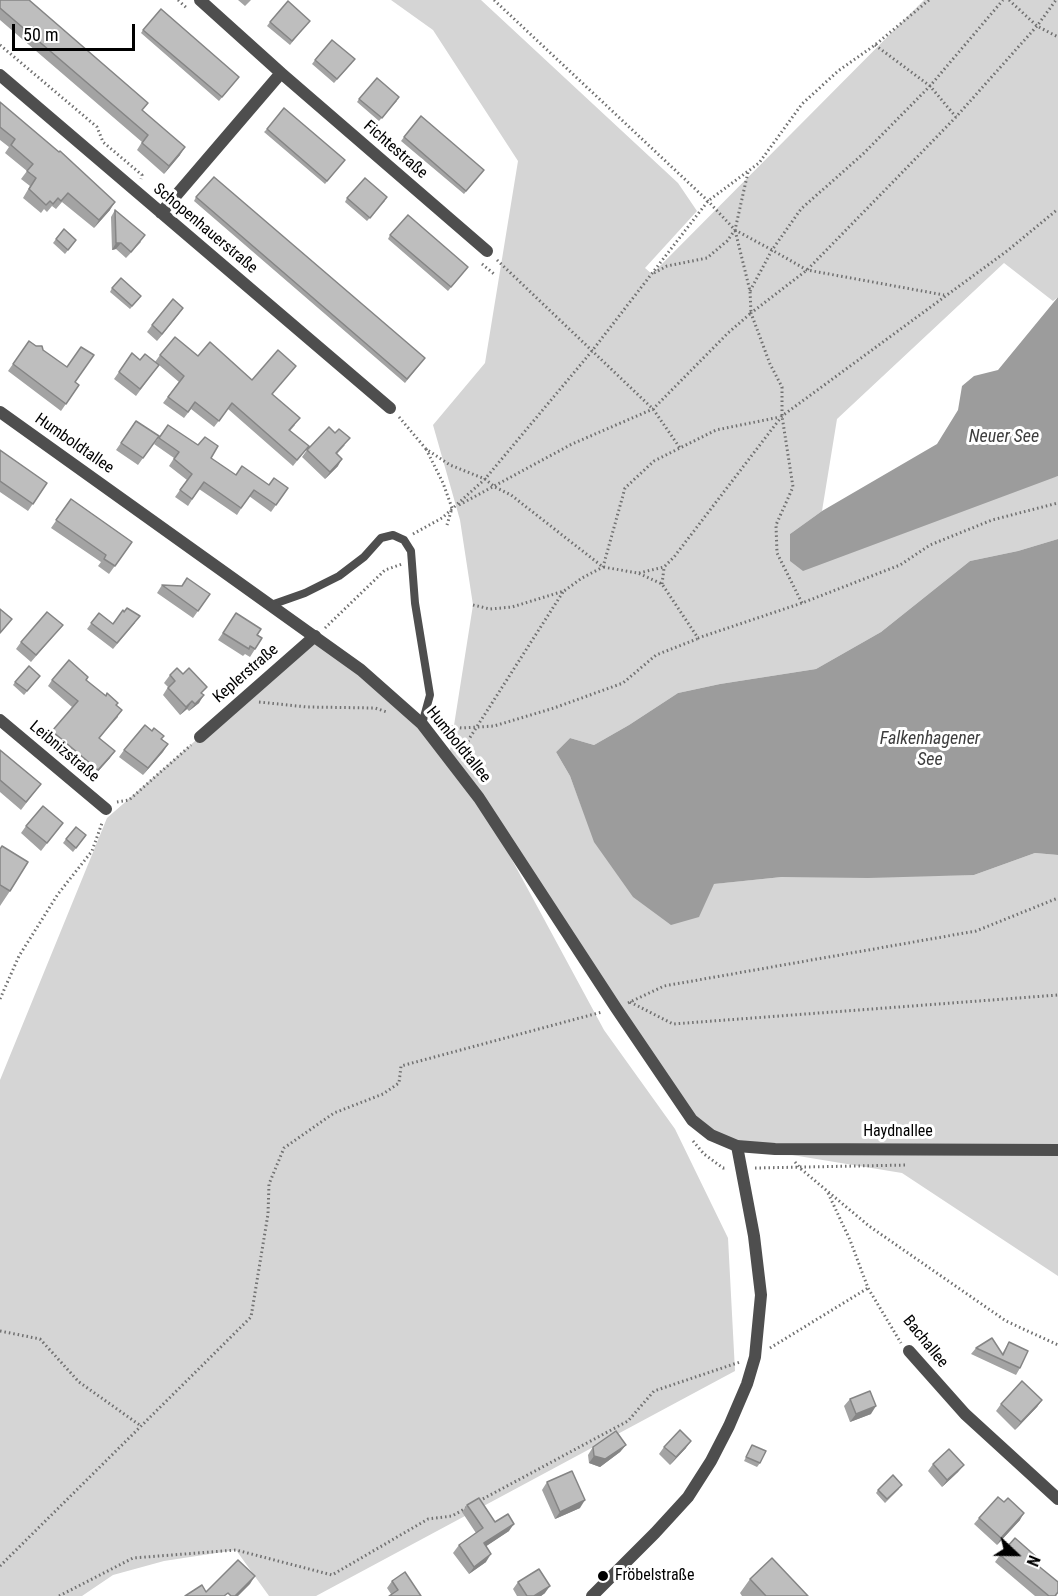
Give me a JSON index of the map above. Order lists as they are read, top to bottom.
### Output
{
  "streets": {
    "street": [
      "Fichtestraße",
      "Schopenhauerstraße",
      "Humboldtallee",
      "Keplerstraße",
      "Leibnizstraße",
      "Haydnallee",
      "Bachallee"
    ]
  },
  "crossings": [
    ["Humboldtallee", "Keplerstraße"],
    ["Humboldtallee", "Haydnallee"],
    ["Haydnallee", "Bachallee"]
  ],
  "water": ["Neuer See", "Falkenhagener See"],
  "places": ["Fröbelstraße"],
  "scale_bar": "50 m",
  "north": "right"
}
